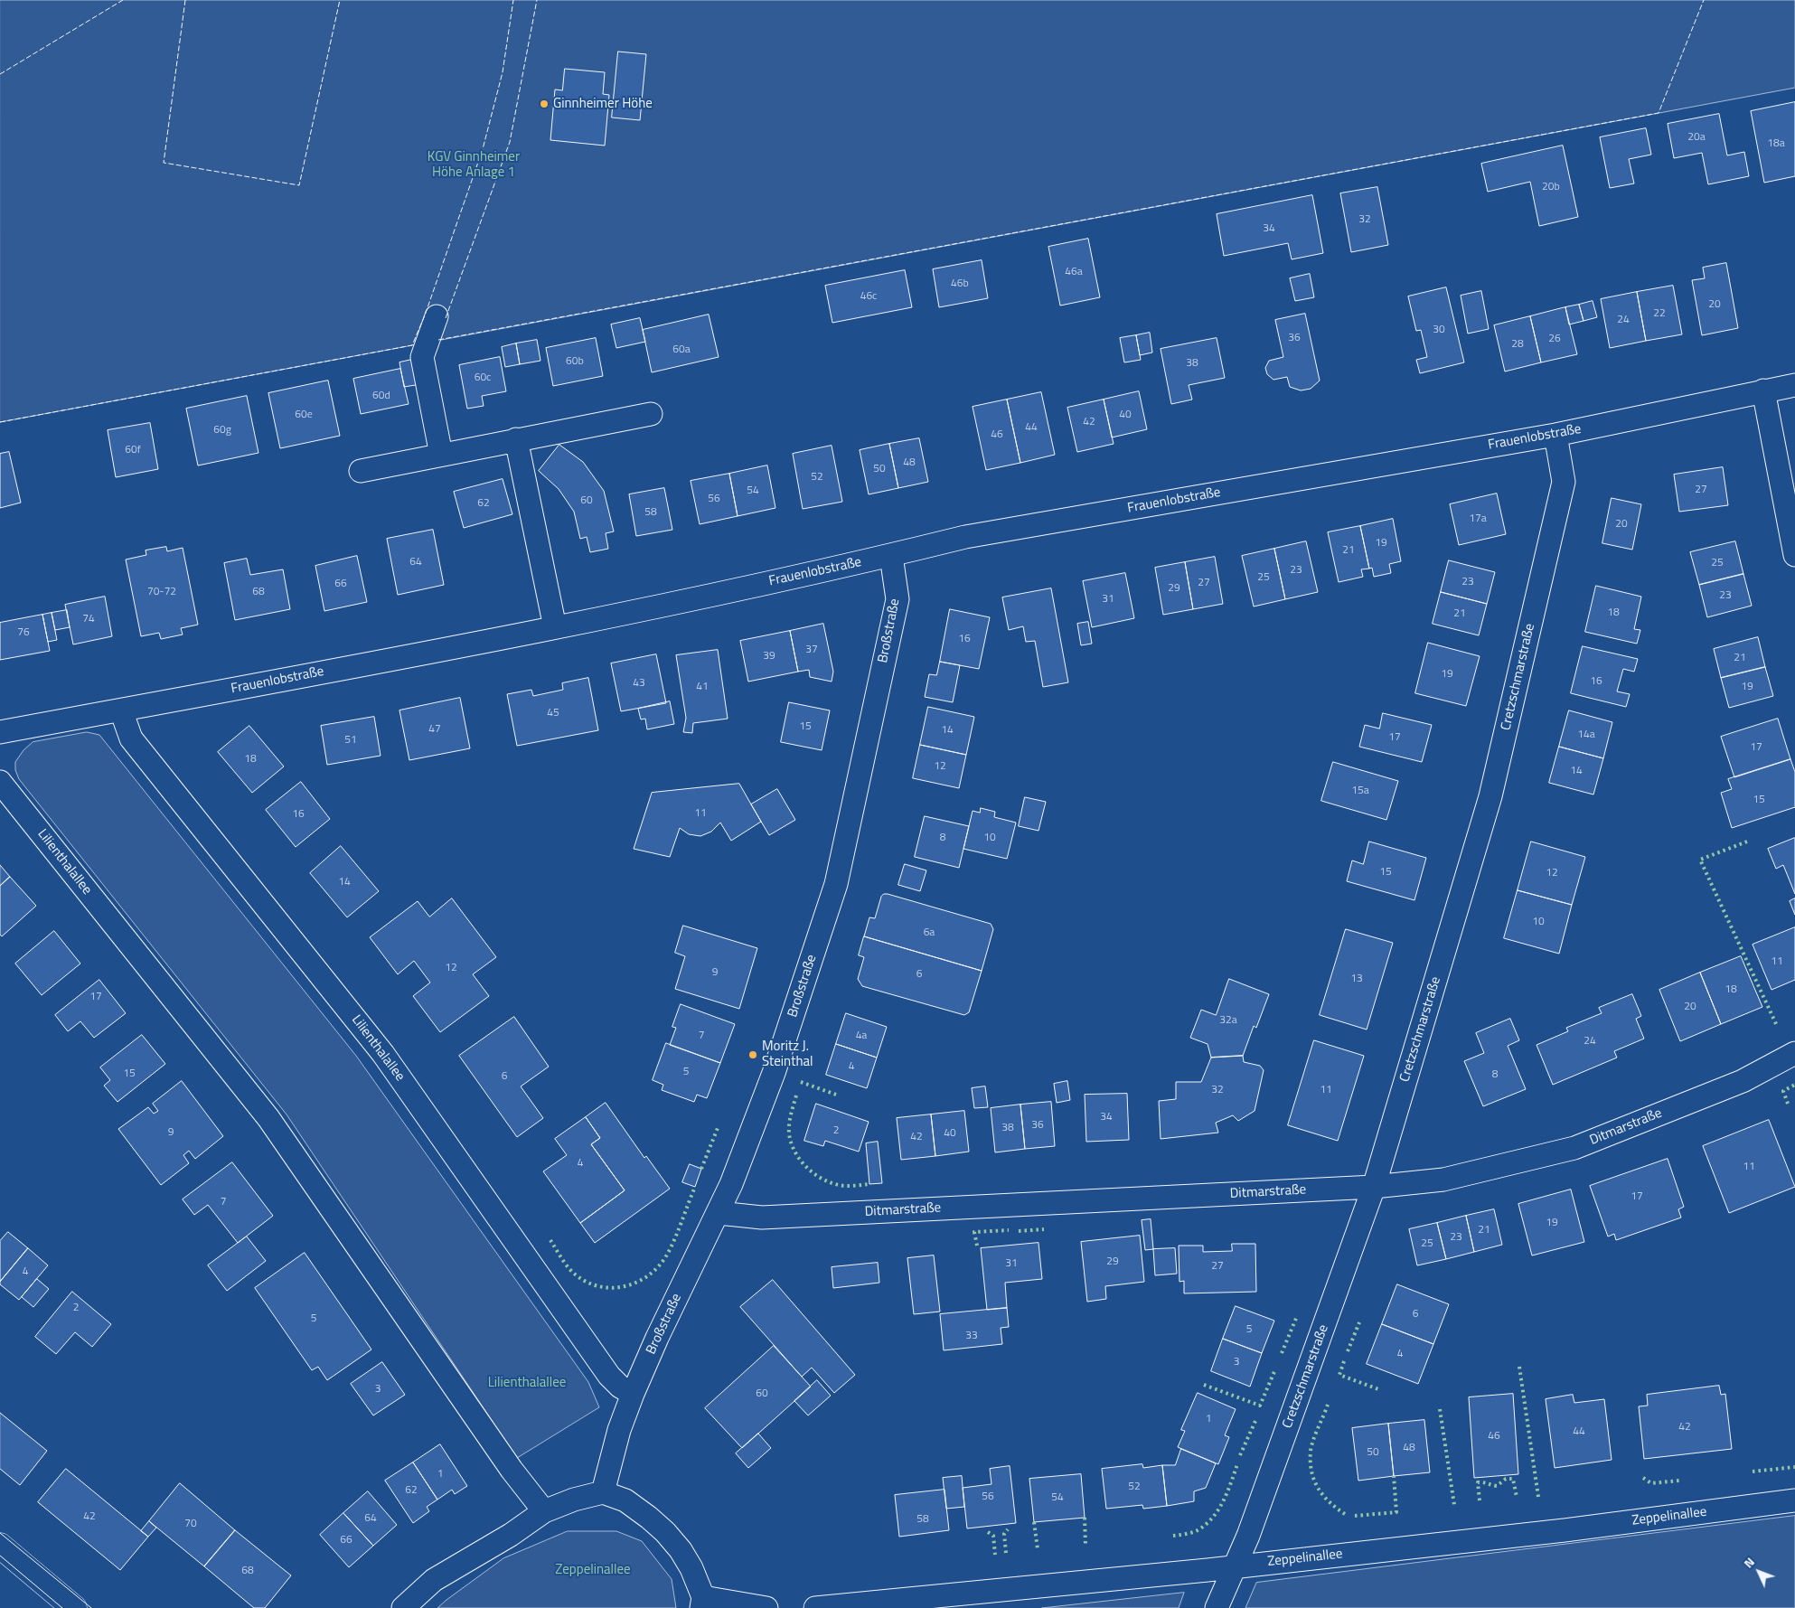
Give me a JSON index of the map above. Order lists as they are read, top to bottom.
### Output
{
  "streets": {
    "street": [
      "Frauenlobstraße",
      "Broßstraße",
      "Cretzschmarstraße",
      "Lilienthalallee",
      "Ditmarstraße",
      "Zeppelinallee"
    ]
  },
  "crossings": [
    ["Frauenlobstraße", "Broßstraße"],
    ["Frauenlobstraße", "Cretzschmarstraße"],
    ["Frauenlobstraße", "Lilienthalallee"],
    ["Broßstraße", "Lilienthalallee"],
    ["Broßstraße", "Ditmarstraße"],
    ["Cretzschmarstraße", "Ditmarstraße"],
    ["Cretzschmarstraße", "Zeppelinallee"]
  ],
  "parks": ["KGV Ginnheimer Höhe Anlage 1", "Lilienthalallee", "Zeppelinallee"],
  "places": ["Ginnheimer Höhe", "Moritz J. Steinthal"],
  "house_numbers": [
    "20a",
    "18a",
    "20b",
    "32",
    "34",
    "46a",
    "46b",
    "46c",
    "20",
    "22",
    "24",
    "30",
    "36",
    "26",
    "28",
    "60a",
    "60b",
    "38",
    "60c",
    "60d",
    "60e",
    "40",
    "42",
    "44",
    "60g",
    "46",
    "60f",
    "48",
    "50",
    "52",
    "27",
    "54",
    "56",
    "60",
    "62",
    "58",
    "17a",
    "20",
    "19",
    "21",
    "64",
    "25",
    "23",
    "25",
    "23",
    "27",
    "66",
    "29",
    "70-72",
    "68",
    "23",
    "31",
    "18",
    "21",
    "74",
    "76",
    "16",
    "37",
    "39",
    "21",
    "19",
    "16",
    "43",
    "41",
    "19",
    "45",
    "15",
    "47",
    "14",
    "14a",
    "17",
    "51",
    "17",
    "18",
    "12",
    "14",
    "15a",
    "15",
    "11",
    "16",
    "8",
    "10",
    "15",
    "12",
    "14",
    "10",
    "6a",
    "11",
    "12",
    "9",
    "6",
    "13",
    "18",
    "17",
    "20",
    "32a",
    "7",
    "4a",
    "24",
    "4",
    "5",
    "15",
    "8",
    "6",
    "32",
    "11",
    "34",
    "36",
    "38",
    "2",
    "9",
    "40",
    "42",
    "4",
    "11",
    "17",
    "7",
    "19",
    "21",
    "23",
    "25",
    "29",
    "31",
    "27",
    "4",
    "2",
    "6",
    "5",
    "5",
    "33",
    "4",
    "3",
    "3",
    "60",
    "1",
    "42",
    "44",
    "46",
    "48",
    "50",
    "1",
    "52",
    "62",
    "56",
    "54",
    "42",
    "64",
    "58",
    "70",
    "66",
    "68"
  ],
  "north": "top left"
}
